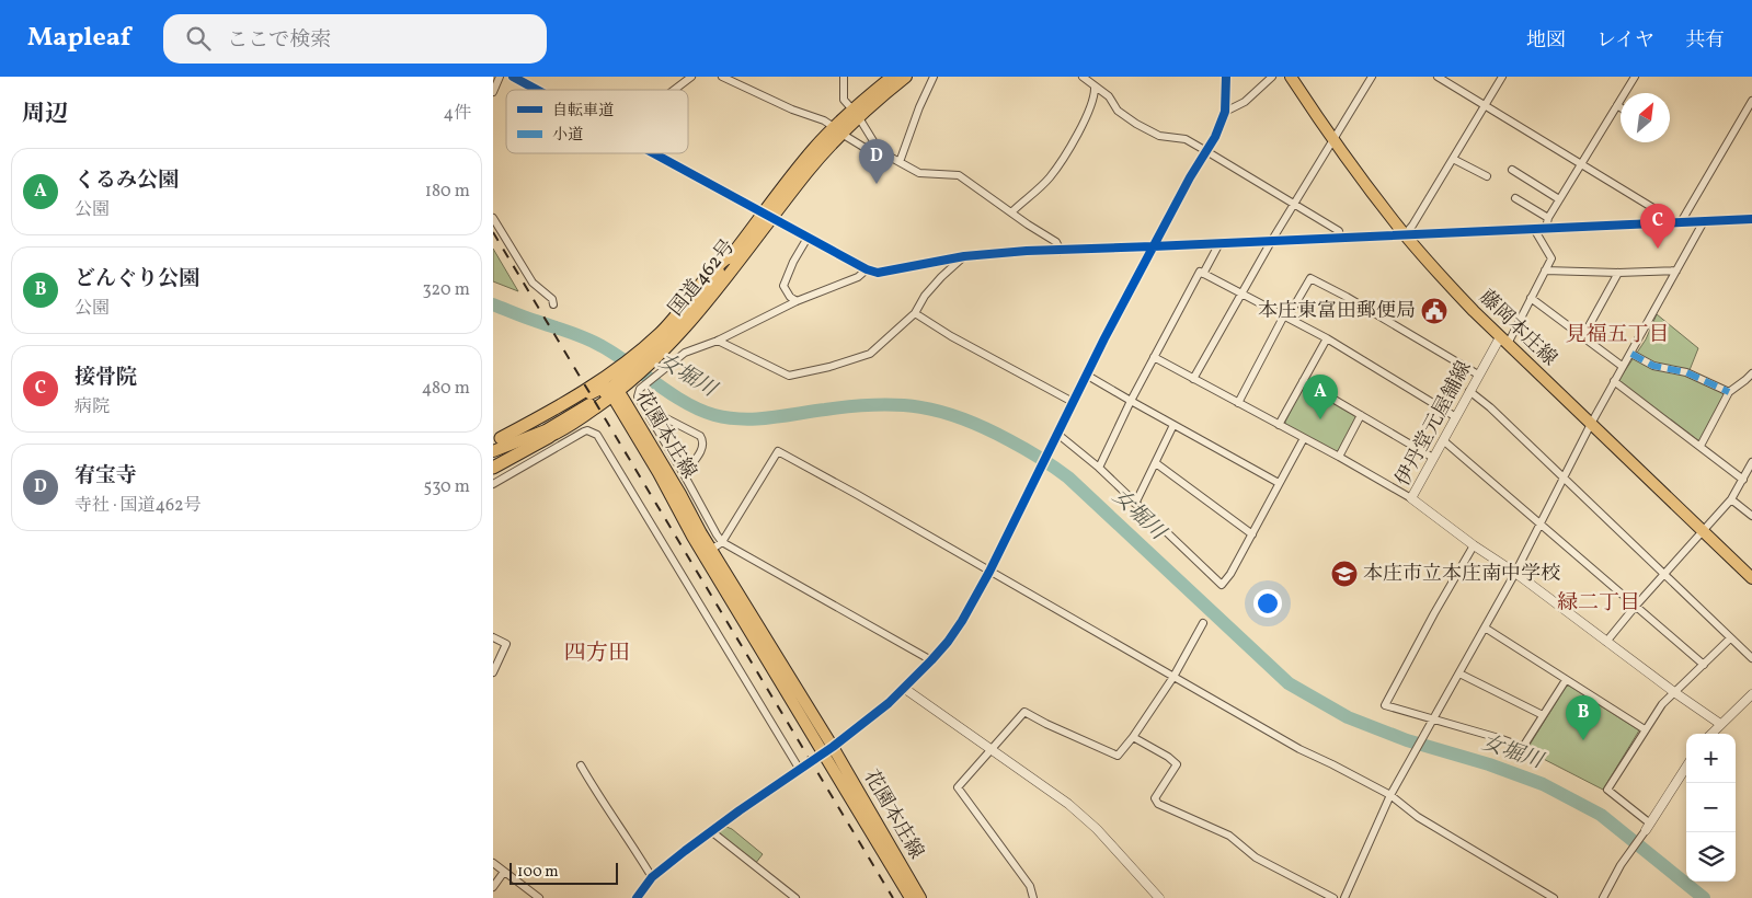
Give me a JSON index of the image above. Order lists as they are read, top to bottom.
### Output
{
  "streets": {
    "main road": ["国道462号", "藤岡本庄線", "花園本庄線"],
    "street": ["伊丹堂元屋舗線"]
  },
  "crossings": [
    ["国道462号", "花園本庄線"],
    ["藤岡本庄線", "伊丹堂元屋舗線"]
  ],
  "districts": ["見福五丁目", "緑二丁目", "四方田"],
  "water": ["女堀川"],
  "places": {
    "public building": ["本庄東富田郵便局"],
    "school or university": ["本庄市立本庄南中学校"]
  },
  "legend": ["自転車道", "小道"],
  "scale_bar": "100 m",
  "north": "top right",
  "page": {
    "header": "Mapleaf",
    "search": "ここで検索",
    "nav": ["地図", "レイヤ", "共有"],
    "heading": ["周辺", "4件"],
    "pins": [
      "D",
      "C",
      "A",
      "B"
    ],
    "list": [
      {
        "mark": "A",
        "name": "くるみ公園",
        "note": "公園",
        "value": "180 m"
      },
      {
        "mark": "B",
        "name": "どんぐり公園",
        "note": "公園",
        "value": "320 m"
      },
      {
        "mark": "C",
        "name": "接骨院",
        "note": "病院",
        "value": "480 m"
      },
      {
        "mark": "D",
        "name": "宥宝寺",
        "note": "寺社 · 国道462号",
        "value": "530 m"
      }
    ],
    "map_buttons": ["+", "−"],
    "scale": "100 m"
  }
}
